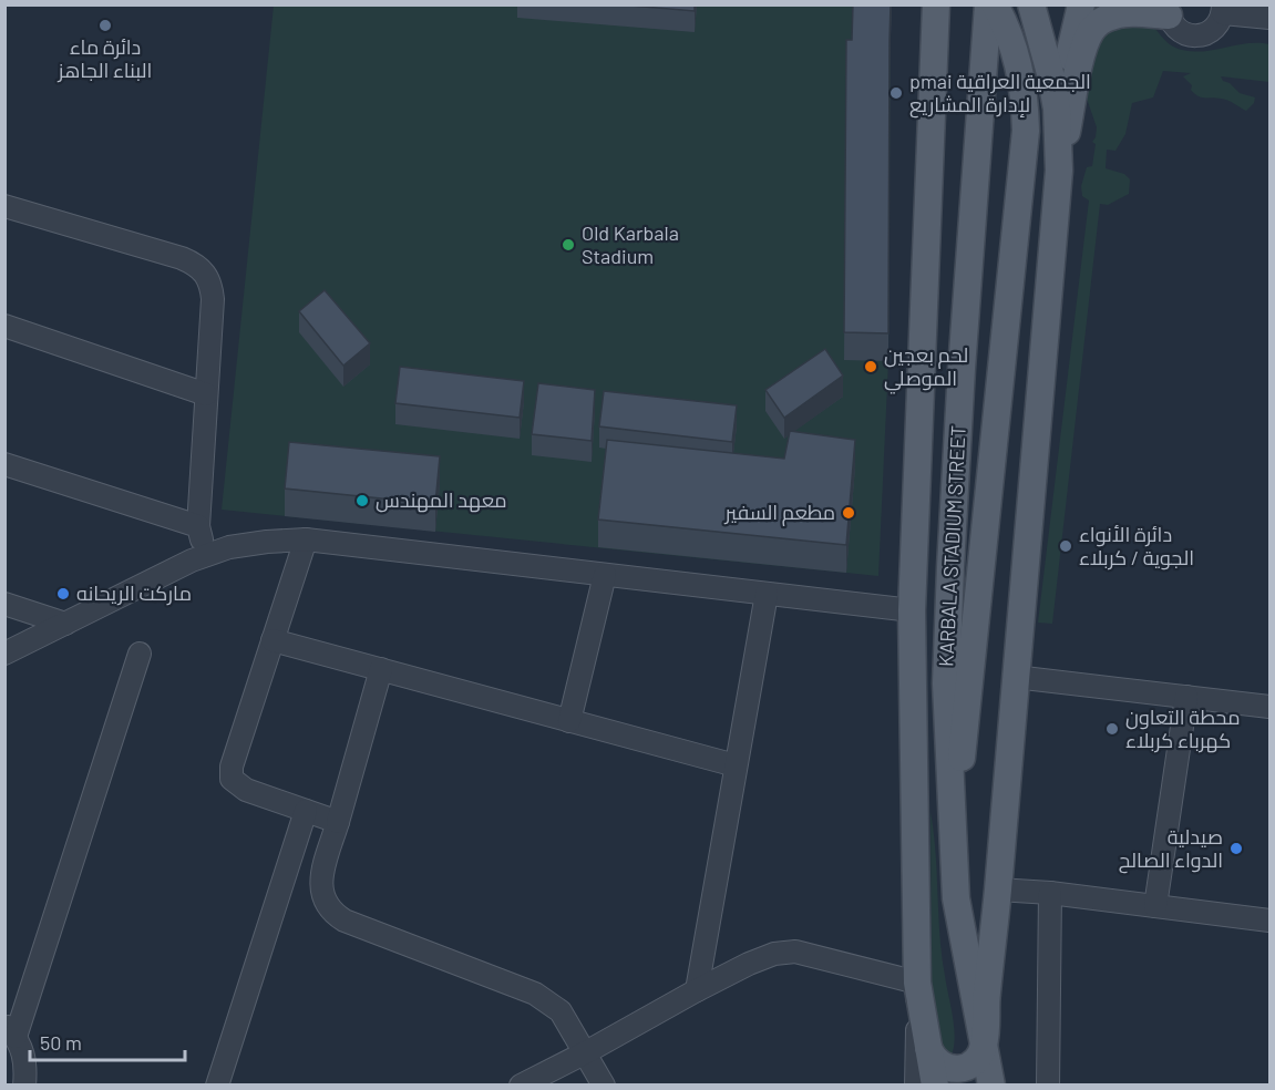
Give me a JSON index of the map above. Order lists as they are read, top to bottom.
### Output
{
  "streets": {
    "main road": ["KARBALA STADIUM STREET"]
  },
  "places": [
    "دائرة ماء البناء الجاهز",
    "pmai الجمعية العراقية لإدارة المشاريع",
    "Old Karbala Stadium",
    "لحم بعجين الموصلي",
    "معهد المهندس",
    "مطعم السفير",
    "دائرة الأنواء الجوية / كربلاء",
    "ماركت الريحانه",
    "محطة التعاون كهرباء كربلاء",
    "صيدلية الدواء الصالح"
  ],
  "scale_bar": "50 m"
}
